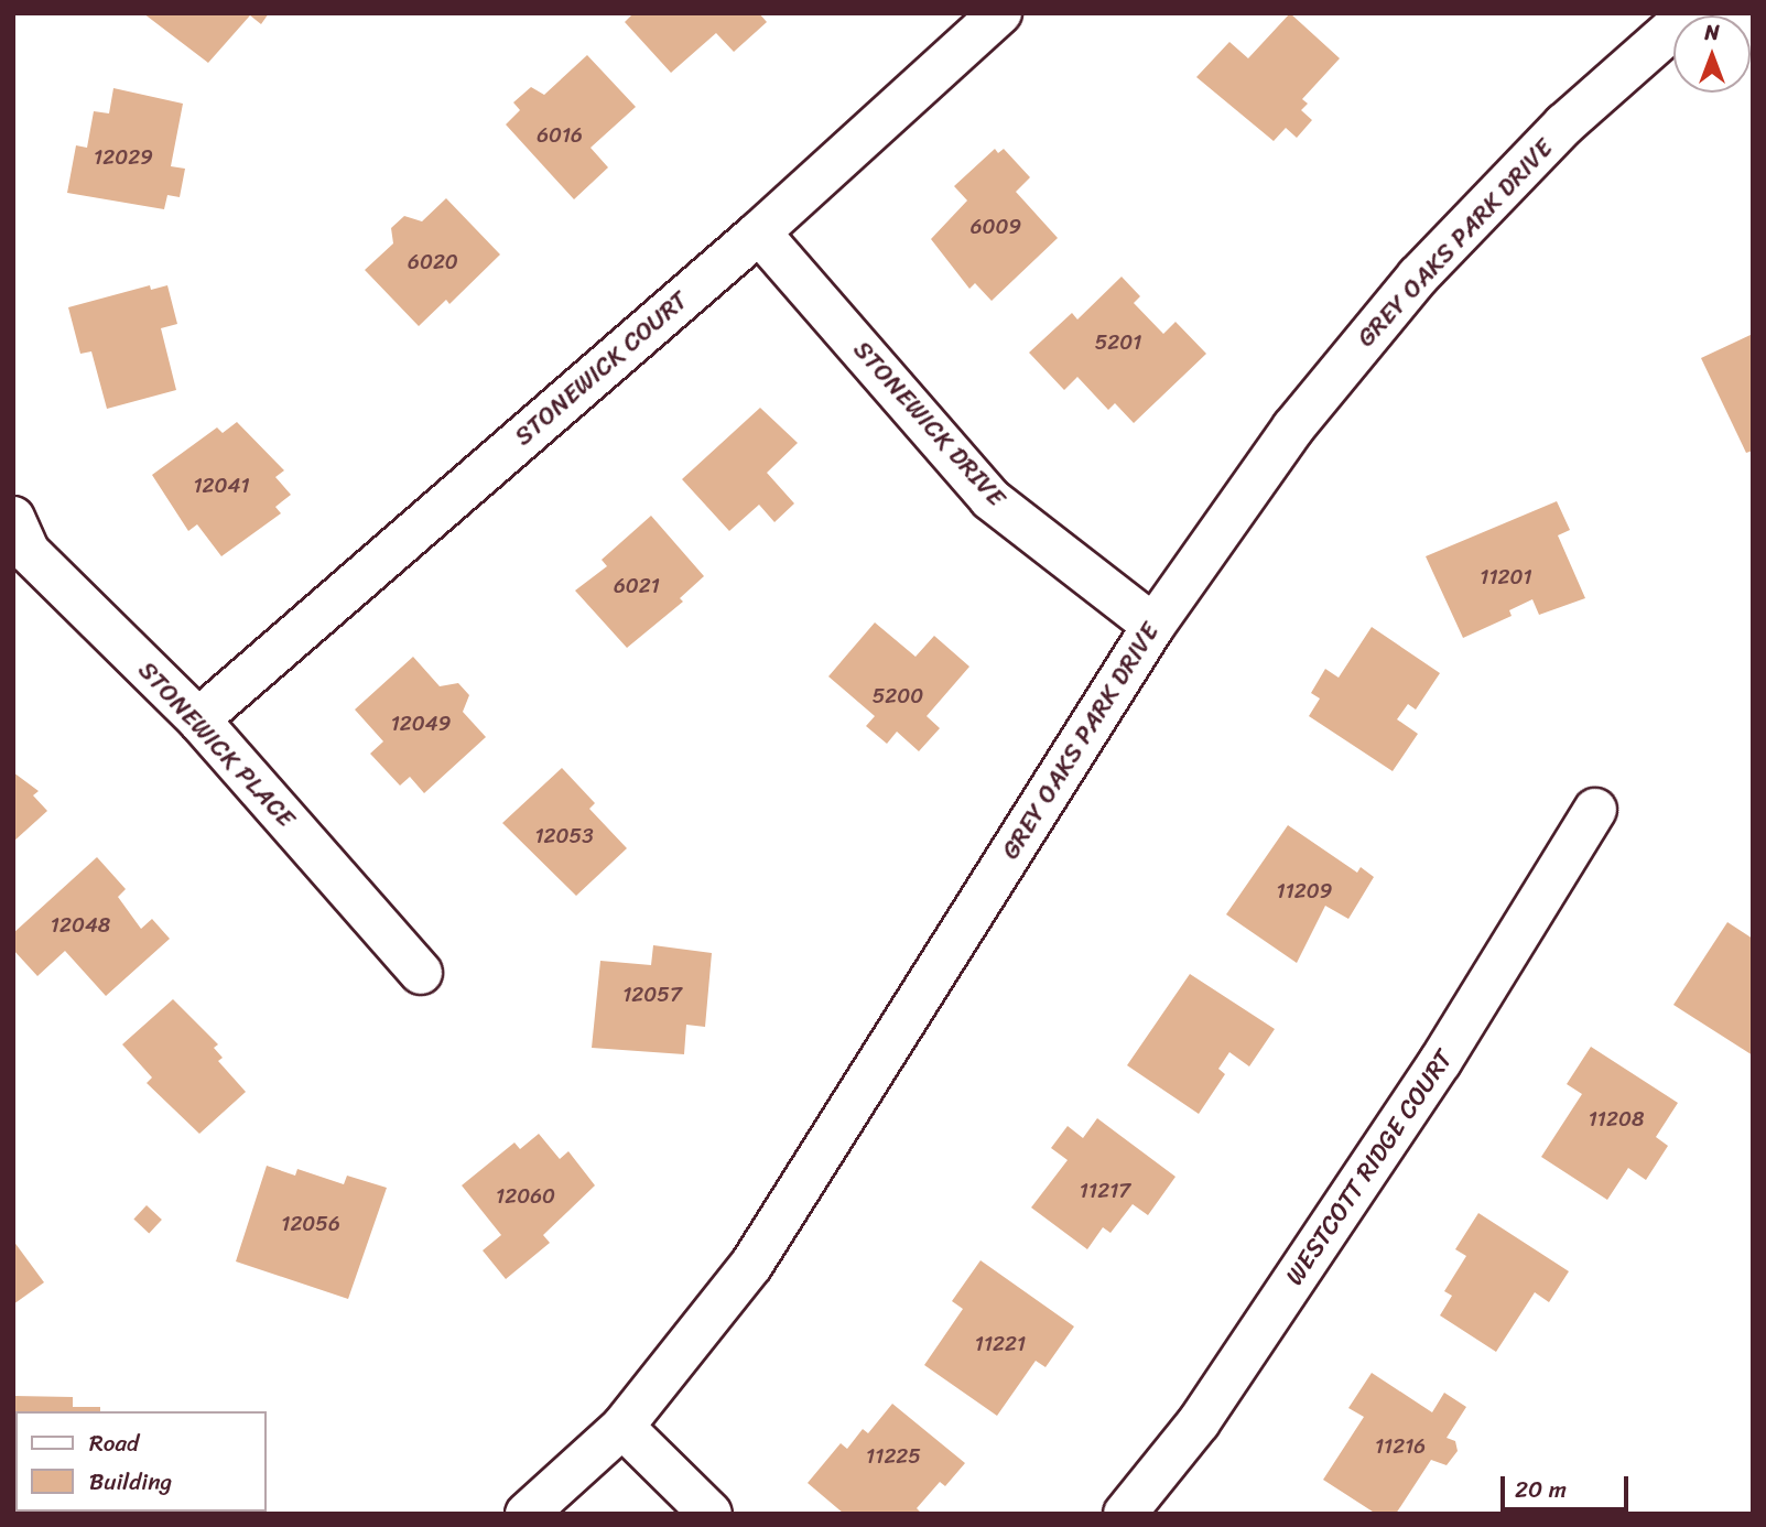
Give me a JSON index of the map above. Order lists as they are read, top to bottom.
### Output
{
  "streets": {
    "street": [
      "GREY OAKS PARK DRIVE",
      "STONEWICK COURT",
      "STONEWICK DRIVE",
      "STONEWICK PLACE",
      "WESTCOTT RIDGE COURT"
    ]
  },
  "crossings": [
    ["GREY OAKS PARK DRIVE", "STONEWICK DRIVE"],
    ["STONEWICK COURT", "STONEWICK DRIVE"],
    ["STONEWICK COURT", "STONEWICK PLACE"]
  ],
  "house_numbers": [
    "6016",
    "12029",
    "6009",
    "6020",
    "5201",
    "12041",
    "11201",
    "6021",
    "5200",
    "12049",
    "12053",
    "11209",
    "12048",
    "12057",
    "11208",
    "11217",
    "12060",
    "12056",
    "11221",
    "11216",
    "11225"
  ],
  "legend": ["Road", "Building"],
  "scale_bar": "20 m",
  "north": "top"
}
